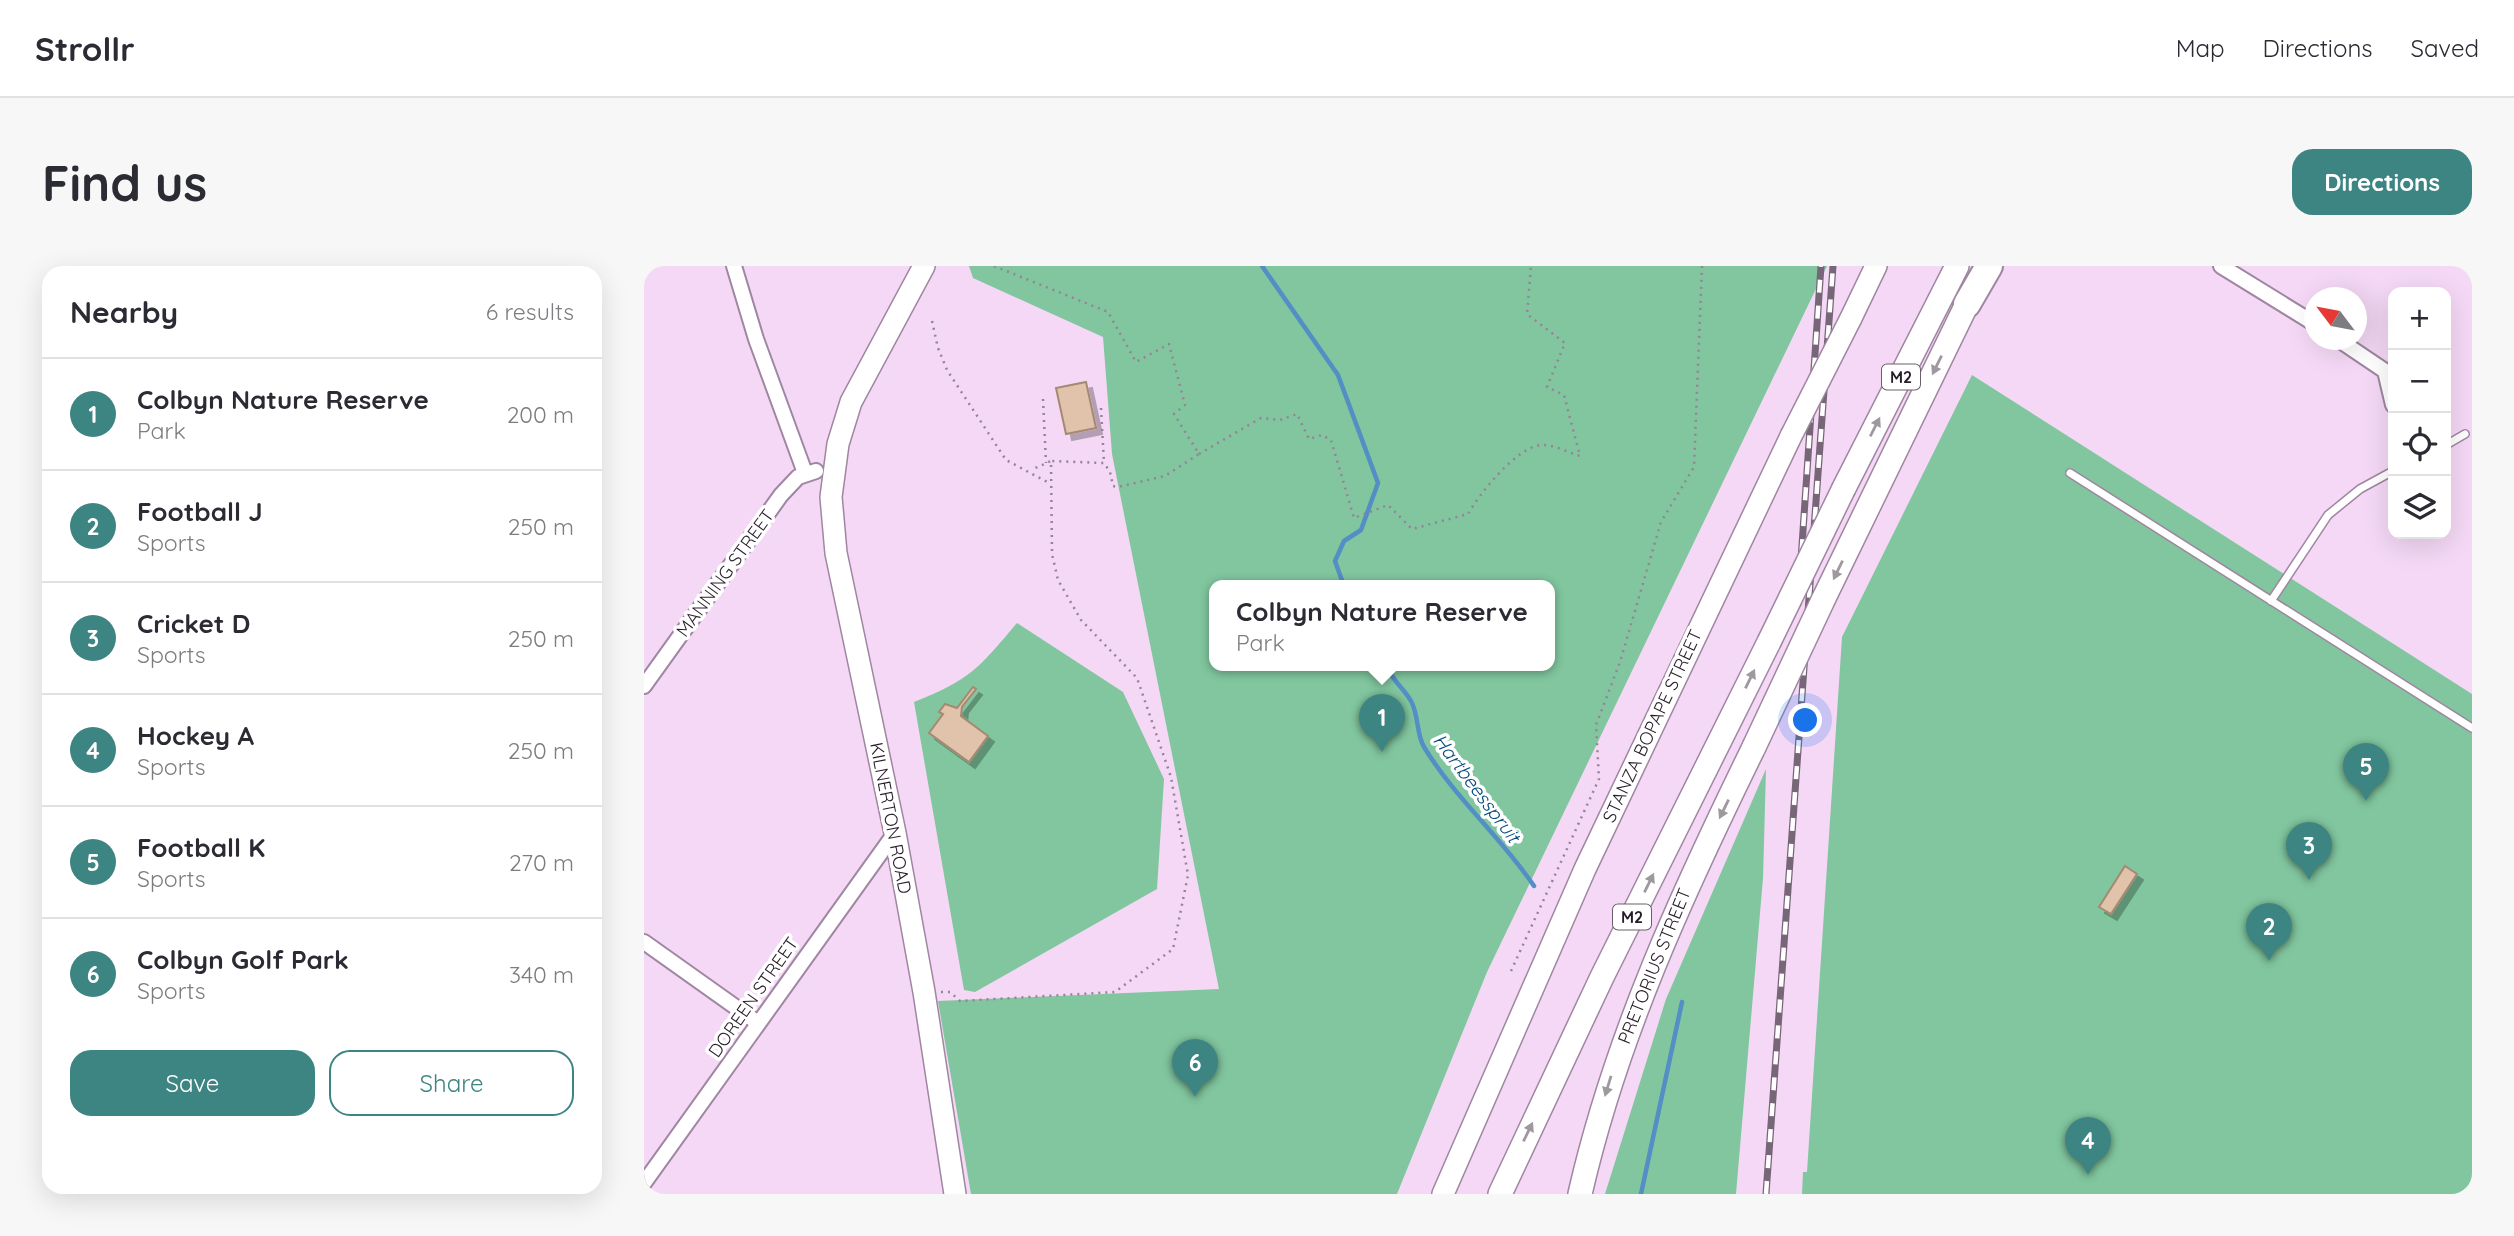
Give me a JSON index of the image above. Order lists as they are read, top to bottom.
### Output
{
  "streets": {
    "main road": [
      "M2",
      "STANZA BOPAPE STREET",
      "KILNERTON ROAD",
      "PRETORIUS STREET"
    ],
    "street": ["MANNING STREET", "DOREEN STREET"]
  },
  "crossings": [
    ["KILNERTON ROAD", "DOREEN STREET"]
  ],
  "water": ["Hartbeesspruit"],
  "north": "top left",
  "page": {
    "header": "Strollr",
    "nav": ["Map", "Directions", "Saved"],
    "buttons": [
      "Directions",
      ["Save", "Share"]
    ],
    "title": "Find us",
    "heading": ["Nearby", "6 results"],
    "map_buttons": ["+", "−"],
    "list": [
      {
        "mark": "1",
        "name": "Colbyn Nature Reserve",
        "note": "Park",
        "value": "200 m"
      },
      {
        "mark": "2",
        "name": "Football J",
        "note": "Sports",
        "value": "250 m"
      },
      {
        "mark": "3",
        "name": "Cricket D",
        "note": "Sports",
        "value": "250 m"
      },
      {
        "mark": "4",
        "name": "Hockey A",
        "note": "Sports",
        "value": "250 m"
      },
      {
        "mark": "5",
        "name": "Football K",
        "note": "Sports",
        "value": "270 m"
      },
      {
        "mark": "6",
        "name": "Colbyn Golf Park",
        "note": "Sports",
        "value": "340 m"
      }
    ],
    "popup": ["Colbyn Nature Reserve", "Park"],
    "pins": [
      "1",
      "5",
      "3",
      "2",
      "6",
      "4"
    ]
  }
}
